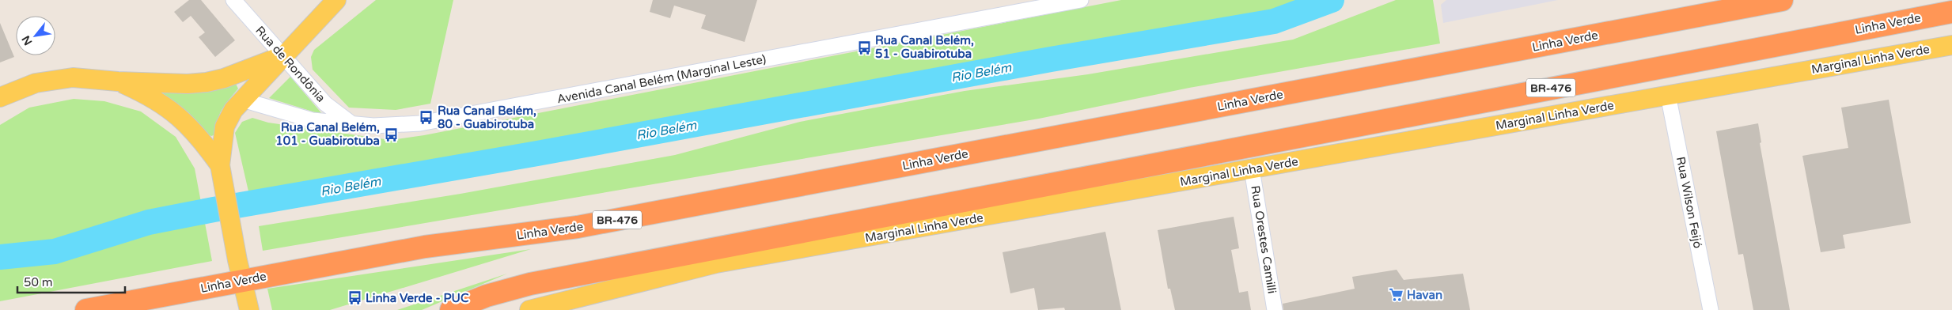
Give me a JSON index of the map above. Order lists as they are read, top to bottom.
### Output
{
  "streets": {
    "highway": ["Linha Verde", "BR-476"],
    "main road": ["Marginal Linha Verde"],
    "street": [
      "Rua de Rondônia",
      "Avenida Canal Belém (Marginal Leste)",
      "Rua Wilson Feijó",
      "Rua Orestes Camilli"
    ]
  },
  "crossings": [
    ["Marginal Linha Verde", "Rua Wilson Feijó"],
    ["Marginal Linha Verde", "Rua Orestes Camilli"],
    ["Rua de Rondônia", "Avenida Canal Belém (Marginal Leste)"]
  ],
  "water": ["Rio Belém"],
  "places": {
    "bus stop": [
      "Rua Canal Belém, 51 - Guabirotuba",
      "Rua Canal Belém, 80 - Guabirotuba",
      "Rua Canal Belém, 101 - Guabirotuba",
      "Linha Verde - PUC"
    ],
    "supermarket": ["Havan"]
  },
  "scale_bar": "50 m",
  "north": "bottom left"
}
